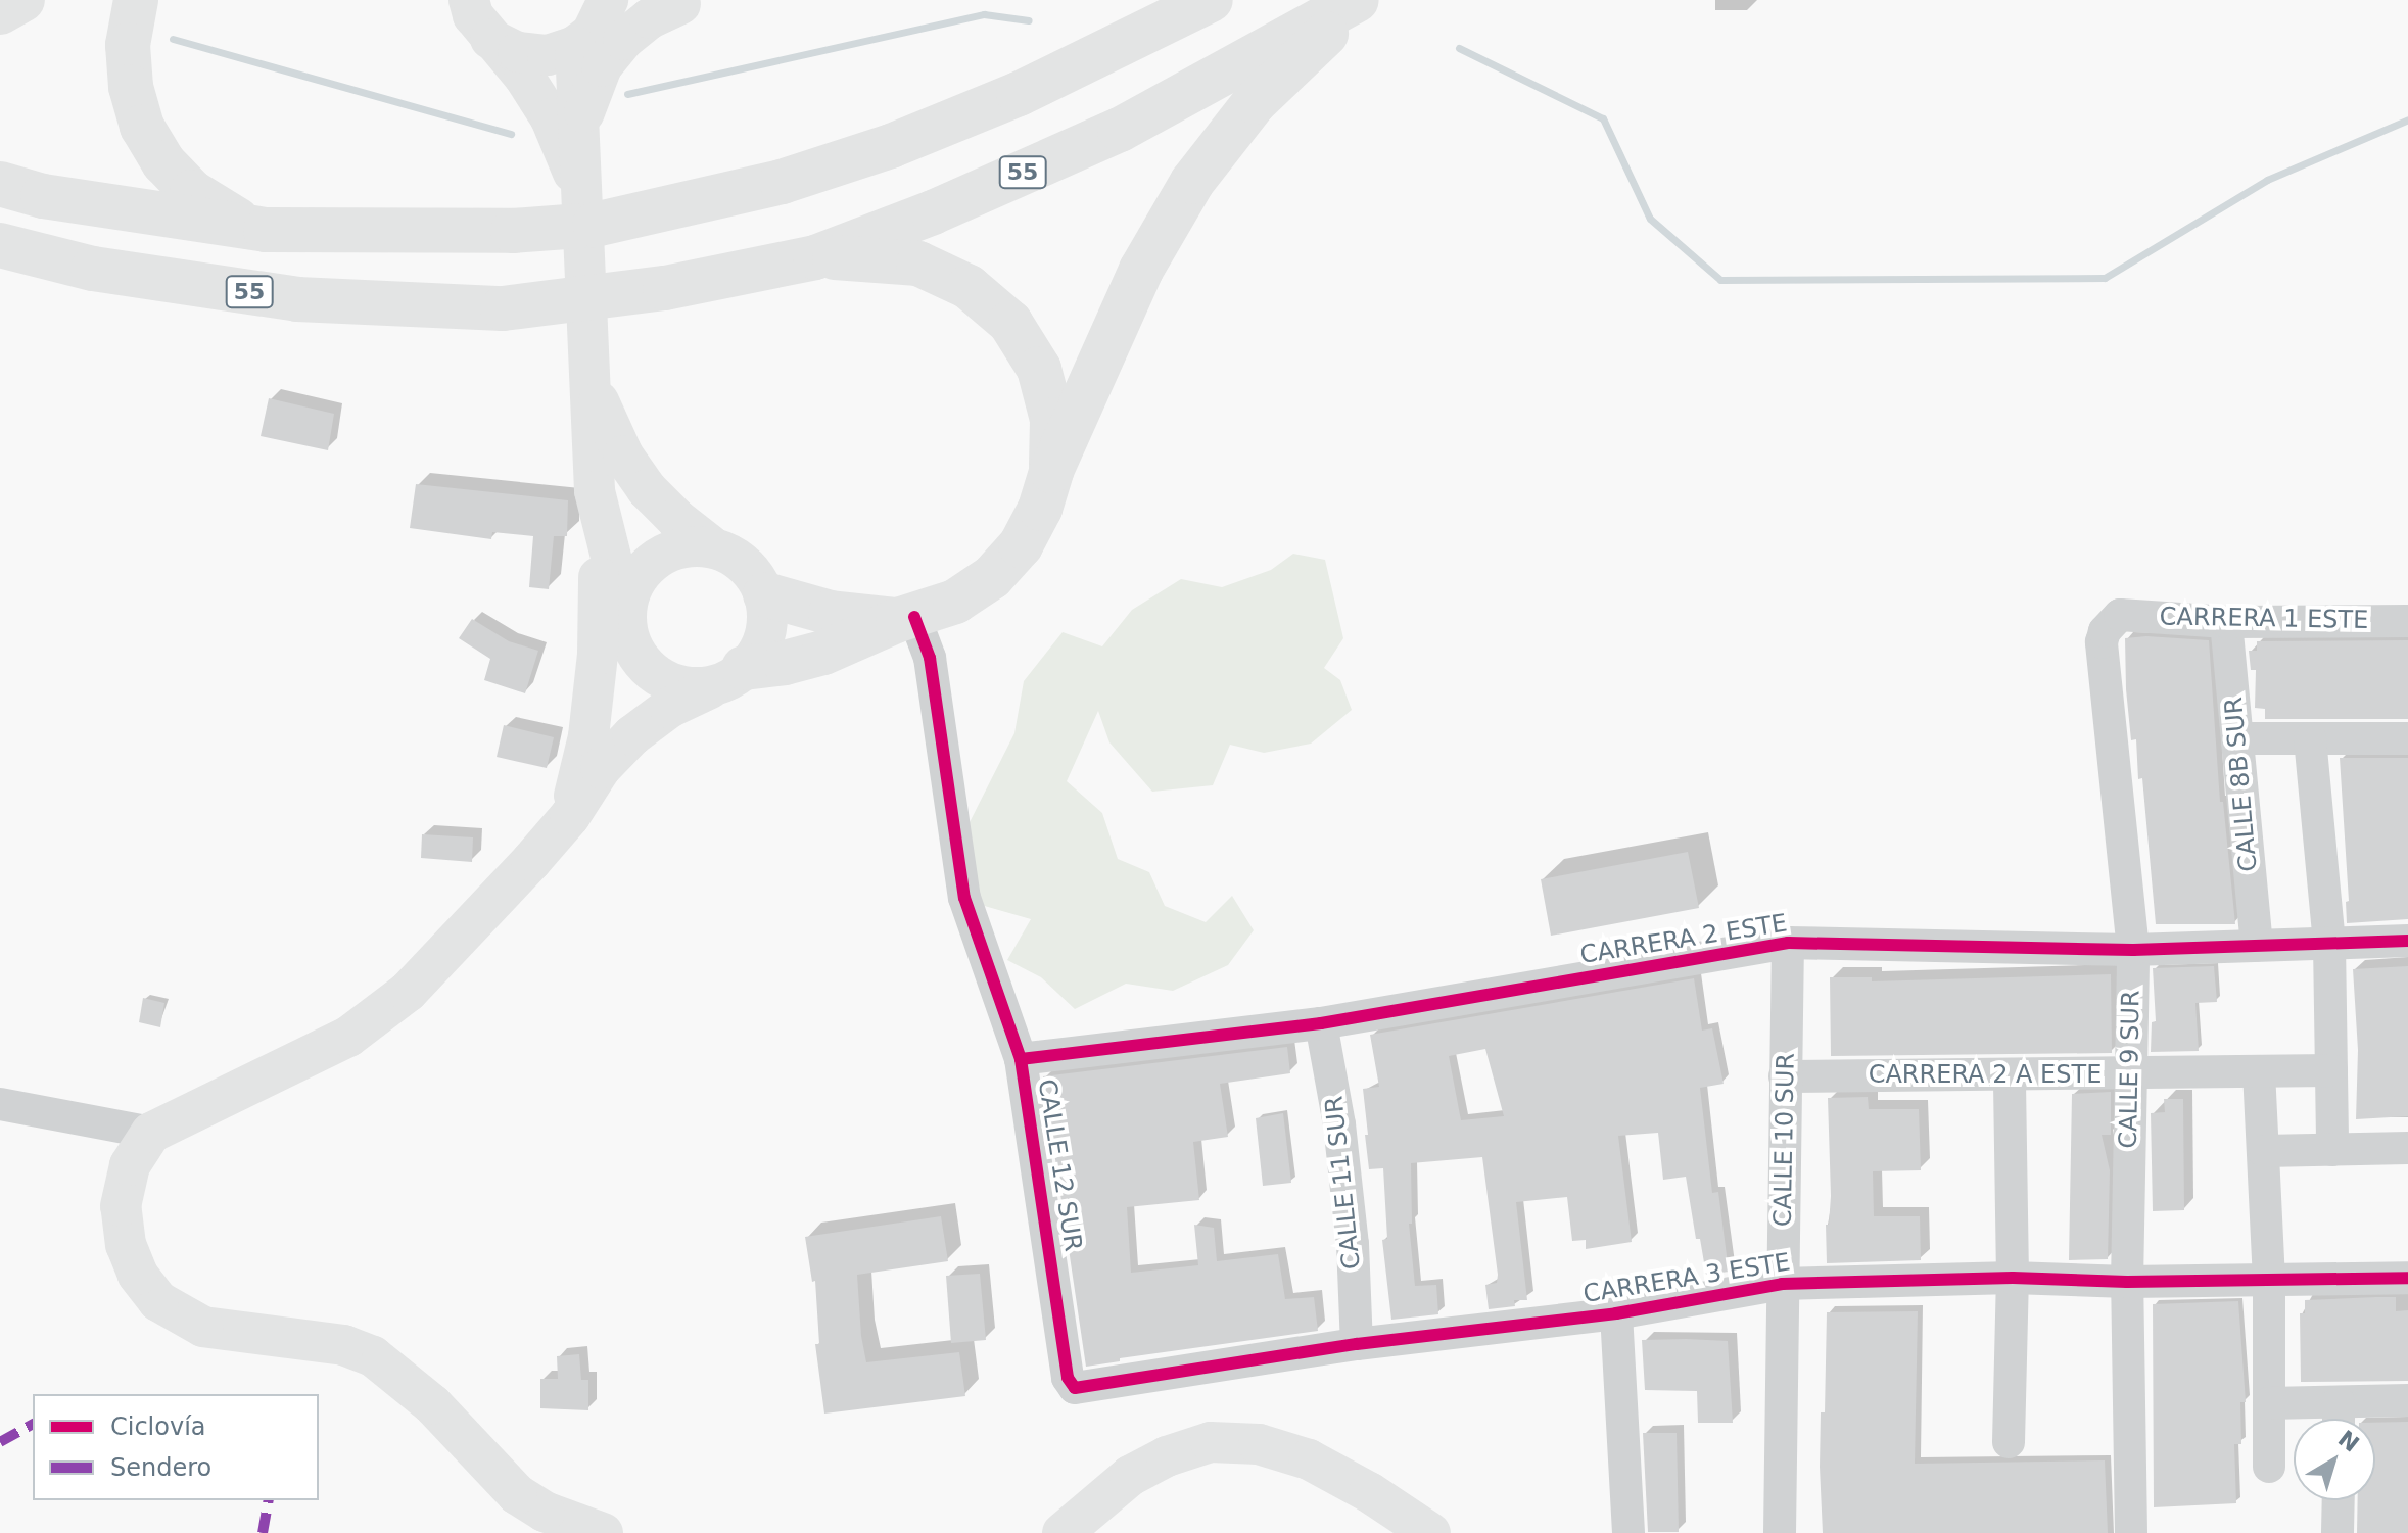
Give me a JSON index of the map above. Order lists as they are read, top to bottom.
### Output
{
  "streets": {
    "highway": ["55"],
    "street": [
      "CARRERA 1 ESTE",
      "CALLE 8B SUR",
      "CARRERA 2 ESTE",
      "CALLE 9 SUR",
      "CARRERA 2 A ESTE",
      "CALLE 10 SUR",
      "CALLE 12 SUR",
      "CALLE 11 SUR",
      "CARRERA 3 ESTE"
    ]
  },
  "crossings": [
    ["CARRERA 1 ESTE", "CALLE 8B SUR"],
    ["CARRERA 1 ESTE", "CALLE 9 SUR"],
    ["CALLE 8B SUR", "CARRERA 2 ESTE"],
    ["CARRERA 2 ESTE", "CALLE 9 SUR"],
    ["CARRERA 2 ESTE", "CALLE 10 SUR"],
    ["CARRERA 2 ESTE", "CALLE 12 SUR"],
    ["CARRERA 2 ESTE", "CALLE 11 SUR"],
    ["CALLE 9 SUR", "CARRERA 2 A ESTE"],
    ["CALLE 9 SUR", "CARRERA 3 ESTE"],
    ["CARRERA 2 A ESTE", "CALLE 10 SUR"],
    ["CALLE 10 SUR", "CARRERA 3 ESTE"],
    ["CALLE 12 SUR", "CARRERA 3 ESTE"],
    ["CALLE 11 SUR", "CARRERA 3 ESTE"]
  ],
  "legend": ["Ciclovía", "Sendero"],
  "north": "top right"
}
